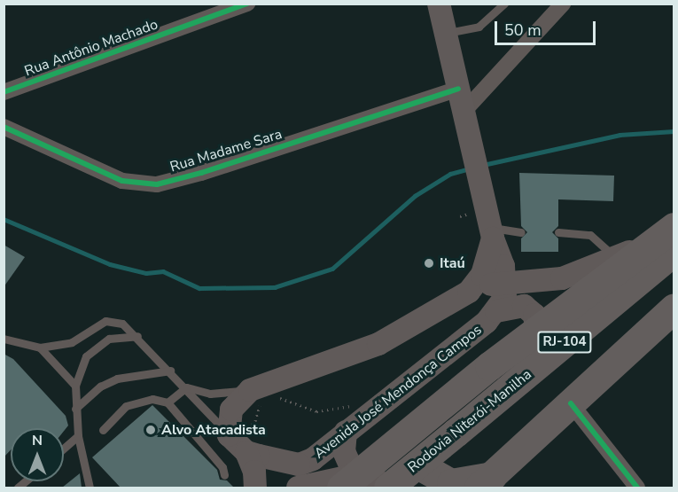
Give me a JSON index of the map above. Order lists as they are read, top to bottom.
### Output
{
  "streets": {
    "highway": ["RJ-104", "Rodovia Niterói-Manilha"],
    "main road": ["Avenida José Mendonça Campos"],
    "street": ["Rua Antônio Machado", "Rua Madame Sara"]
  },
  "crossings": [
    ["RJ-104", "Avenida José Mendonça Campos"]
  ],
  "places": ["Itaú", "Alvo Atacadista"],
  "scale_bar": "50 m",
  "north": "top"
}
